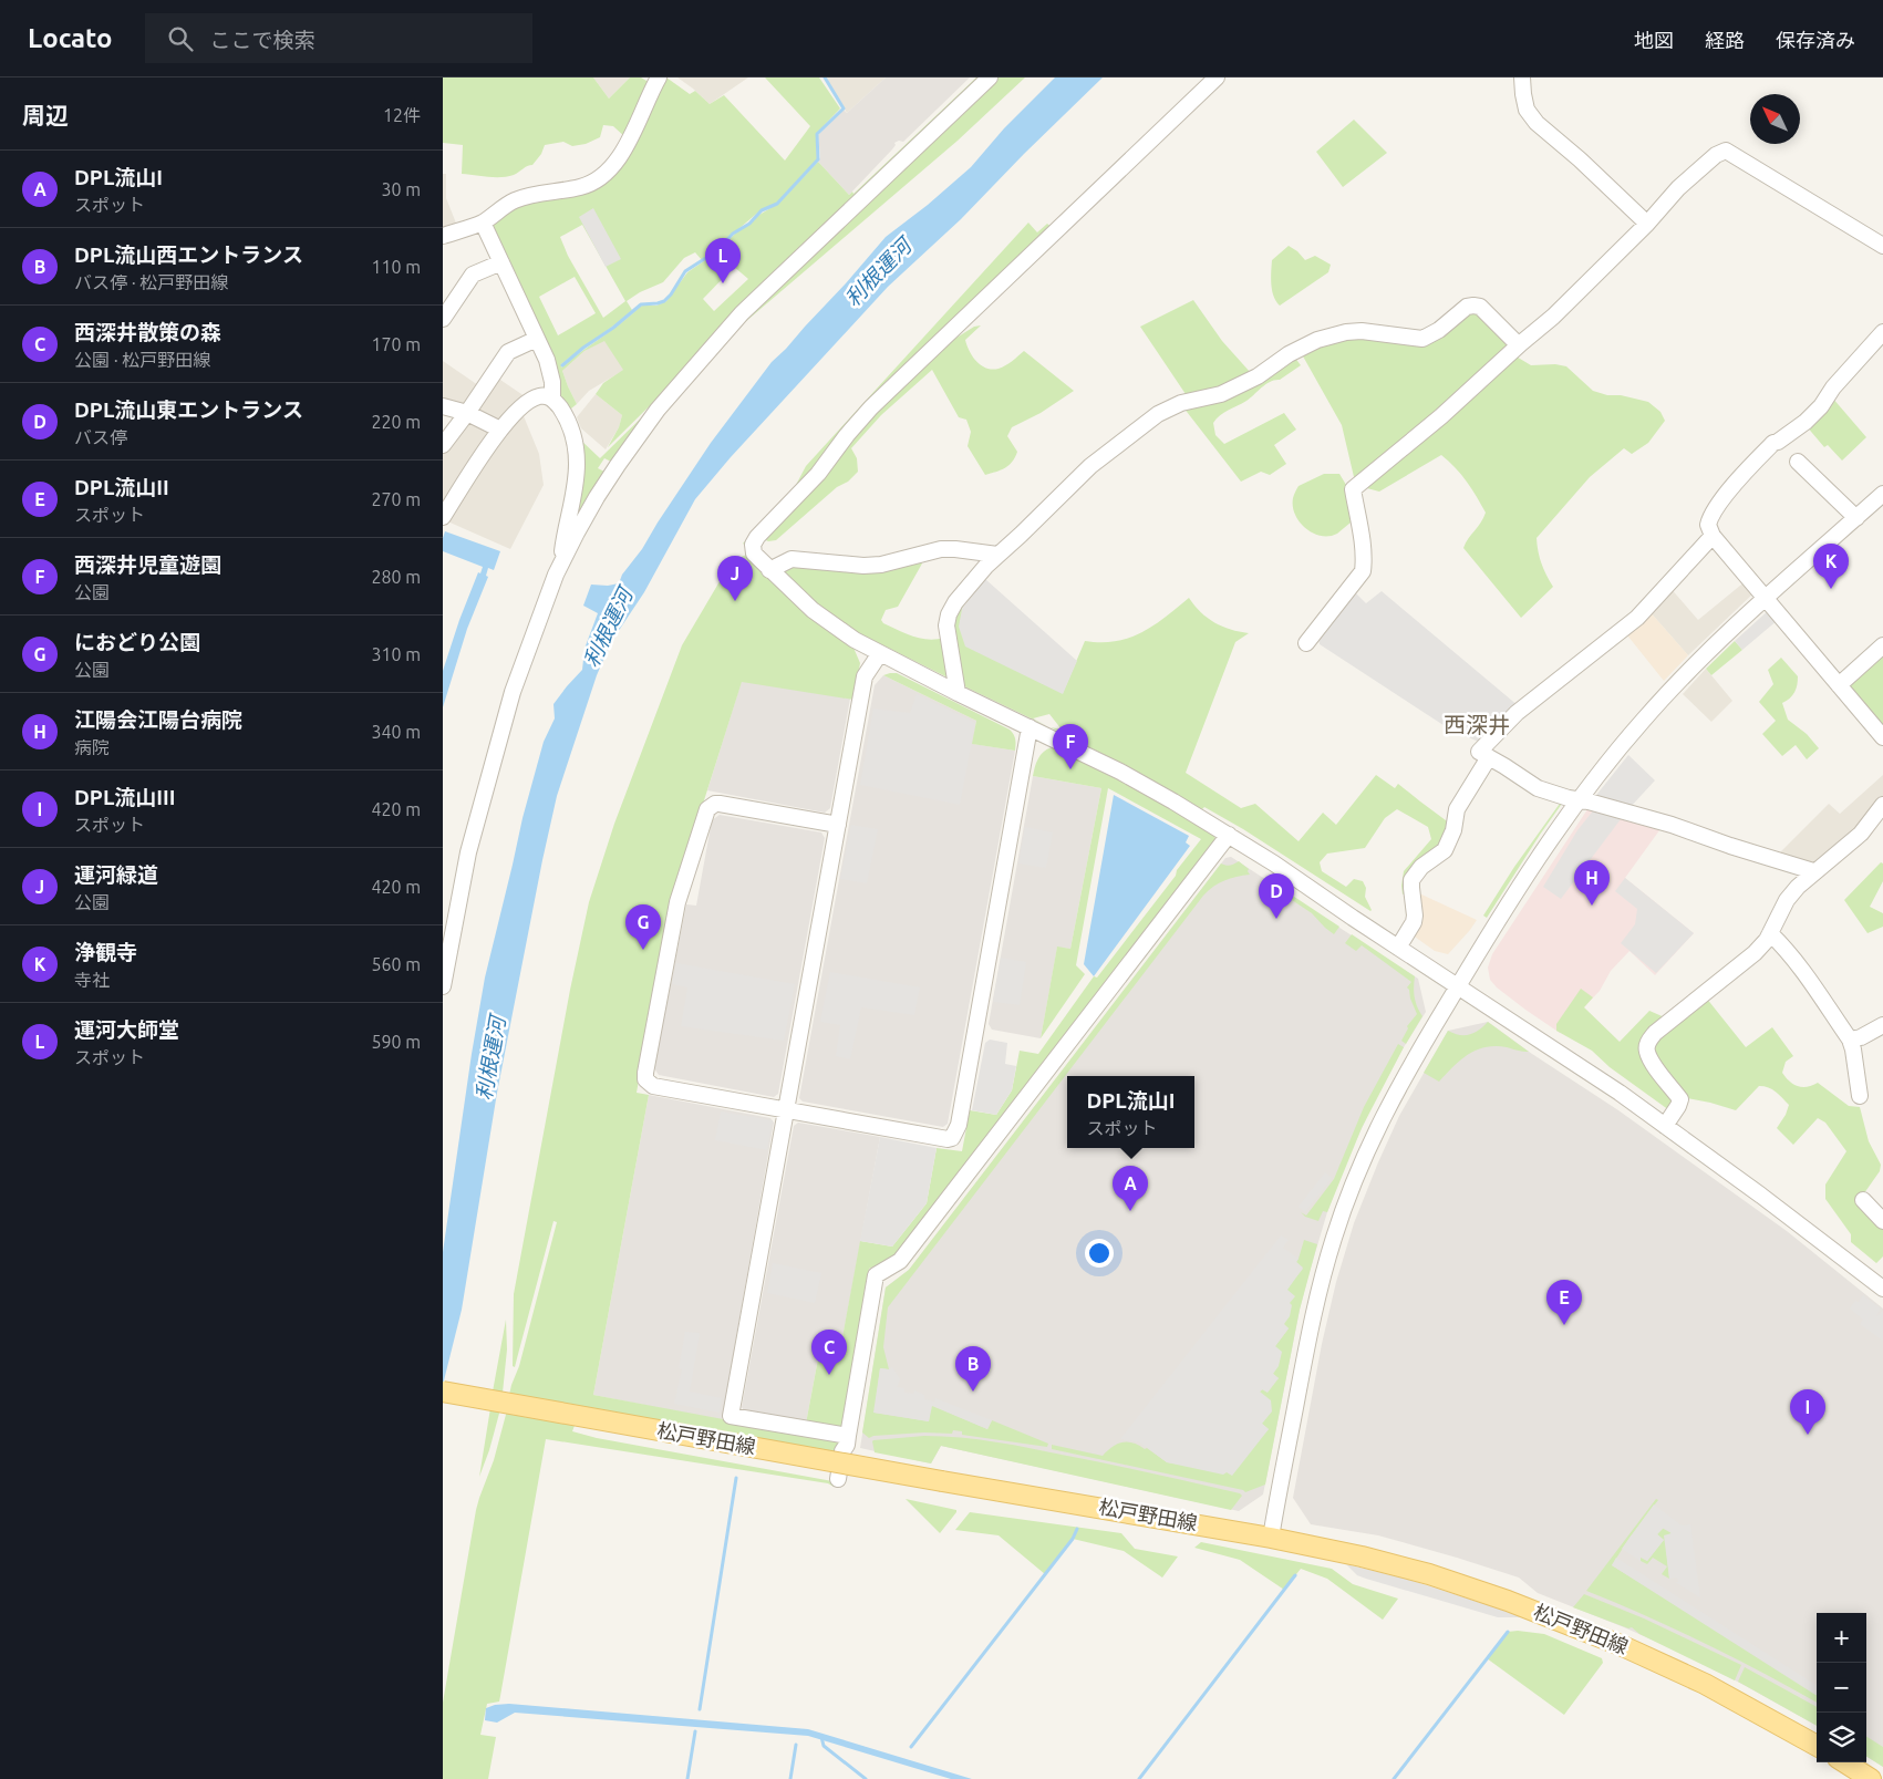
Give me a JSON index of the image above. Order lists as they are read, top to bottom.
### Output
{
  "streets": {
    "main road": ["松戸野田線"]
  },
  "districts": ["西深井"],
  "water": ["利根運河"],
  "north": "top left",
  "page": {
    "header": "Locato",
    "search": "ここで検索",
    "nav": ["地図", "経路", "保存済み"],
    "heading": ["周辺", "12件"],
    "list": [
      {
        "mark": "A",
        "name": "DPL流山I",
        "note": "スポット",
        "value": "30 m"
      },
      {
        "mark": "B",
        "name": "DPL流山西エントランス",
        "note": "バス停 · 松戸野田線",
        "value": "110 m"
      },
      {
        "mark": "C",
        "name": "西深井散策の森",
        "note": "公園 · 松戸野田線",
        "value": "170 m"
      },
      {
        "mark": "D",
        "name": "DPL流山東エントランス",
        "note": "バス停",
        "value": "220 m"
      },
      {
        "mark": "E",
        "name": "DPL流山II",
        "note": "スポット",
        "value": "270 m"
      },
      {
        "mark": "F",
        "name": "西深井児童遊園",
        "note": "公園",
        "value": "280 m"
      },
      {
        "mark": "G",
        "name": "におどり公園",
        "note": "公園",
        "value": "310 m"
      },
      {
        "mark": "H",
        "name": "江陽会江陽台病院",
        "note": "病院",
        "value": "340 m"
      },
      {
        "mark": "I",
        "name": "DPL流山III",
        "note": "スポット",
        "value": "420 m"
      },
      {
        "mark": "J",
        "name": "運河緑道",
        "note": "公園",
        "value": "420 m"
      },
      {
        "mark": "K",
        "name": "浄観寺",
        "note": "寺社",
        "value": "560 m"
      },
      {
        "mark": "L",
        "name": "運河大師堂",
        "note": "スポット",
        "value": "590 m"
      }
    ],
    "pins": [
      "L",
      "K",
      "J",
      "F",
      "H",
      "D",
      "G",
      "A",
      "E",
      "C",
      "B",
      "I"
    ],
    "popup": ["DPL流山I", "スポット"],
    "map_buttons": ["+", "−"]
  }
}
